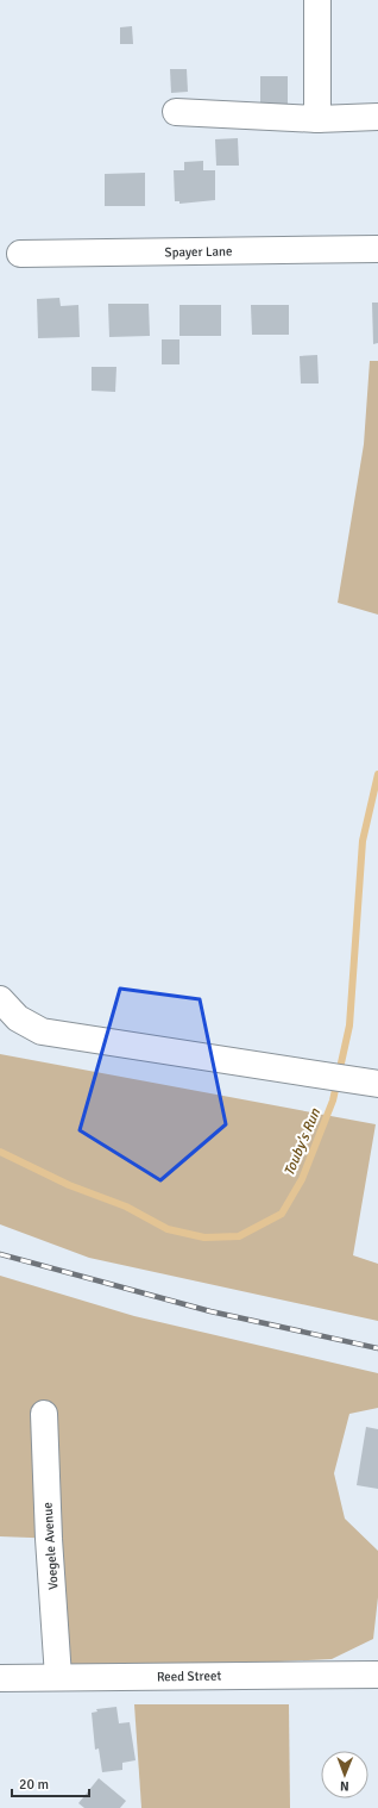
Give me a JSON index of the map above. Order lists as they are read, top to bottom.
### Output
{
  "streets": {
    "street": ["Spayer Lane", "Voegele Avenue", "Reed Street"]
  },
  "crossings": [
    ["Voegele Avenue", "Reed Street"]
  ],
  "water": ["Touby's Run"],
  "scale_bar": "20 m",
  "north": "bottom"
}
